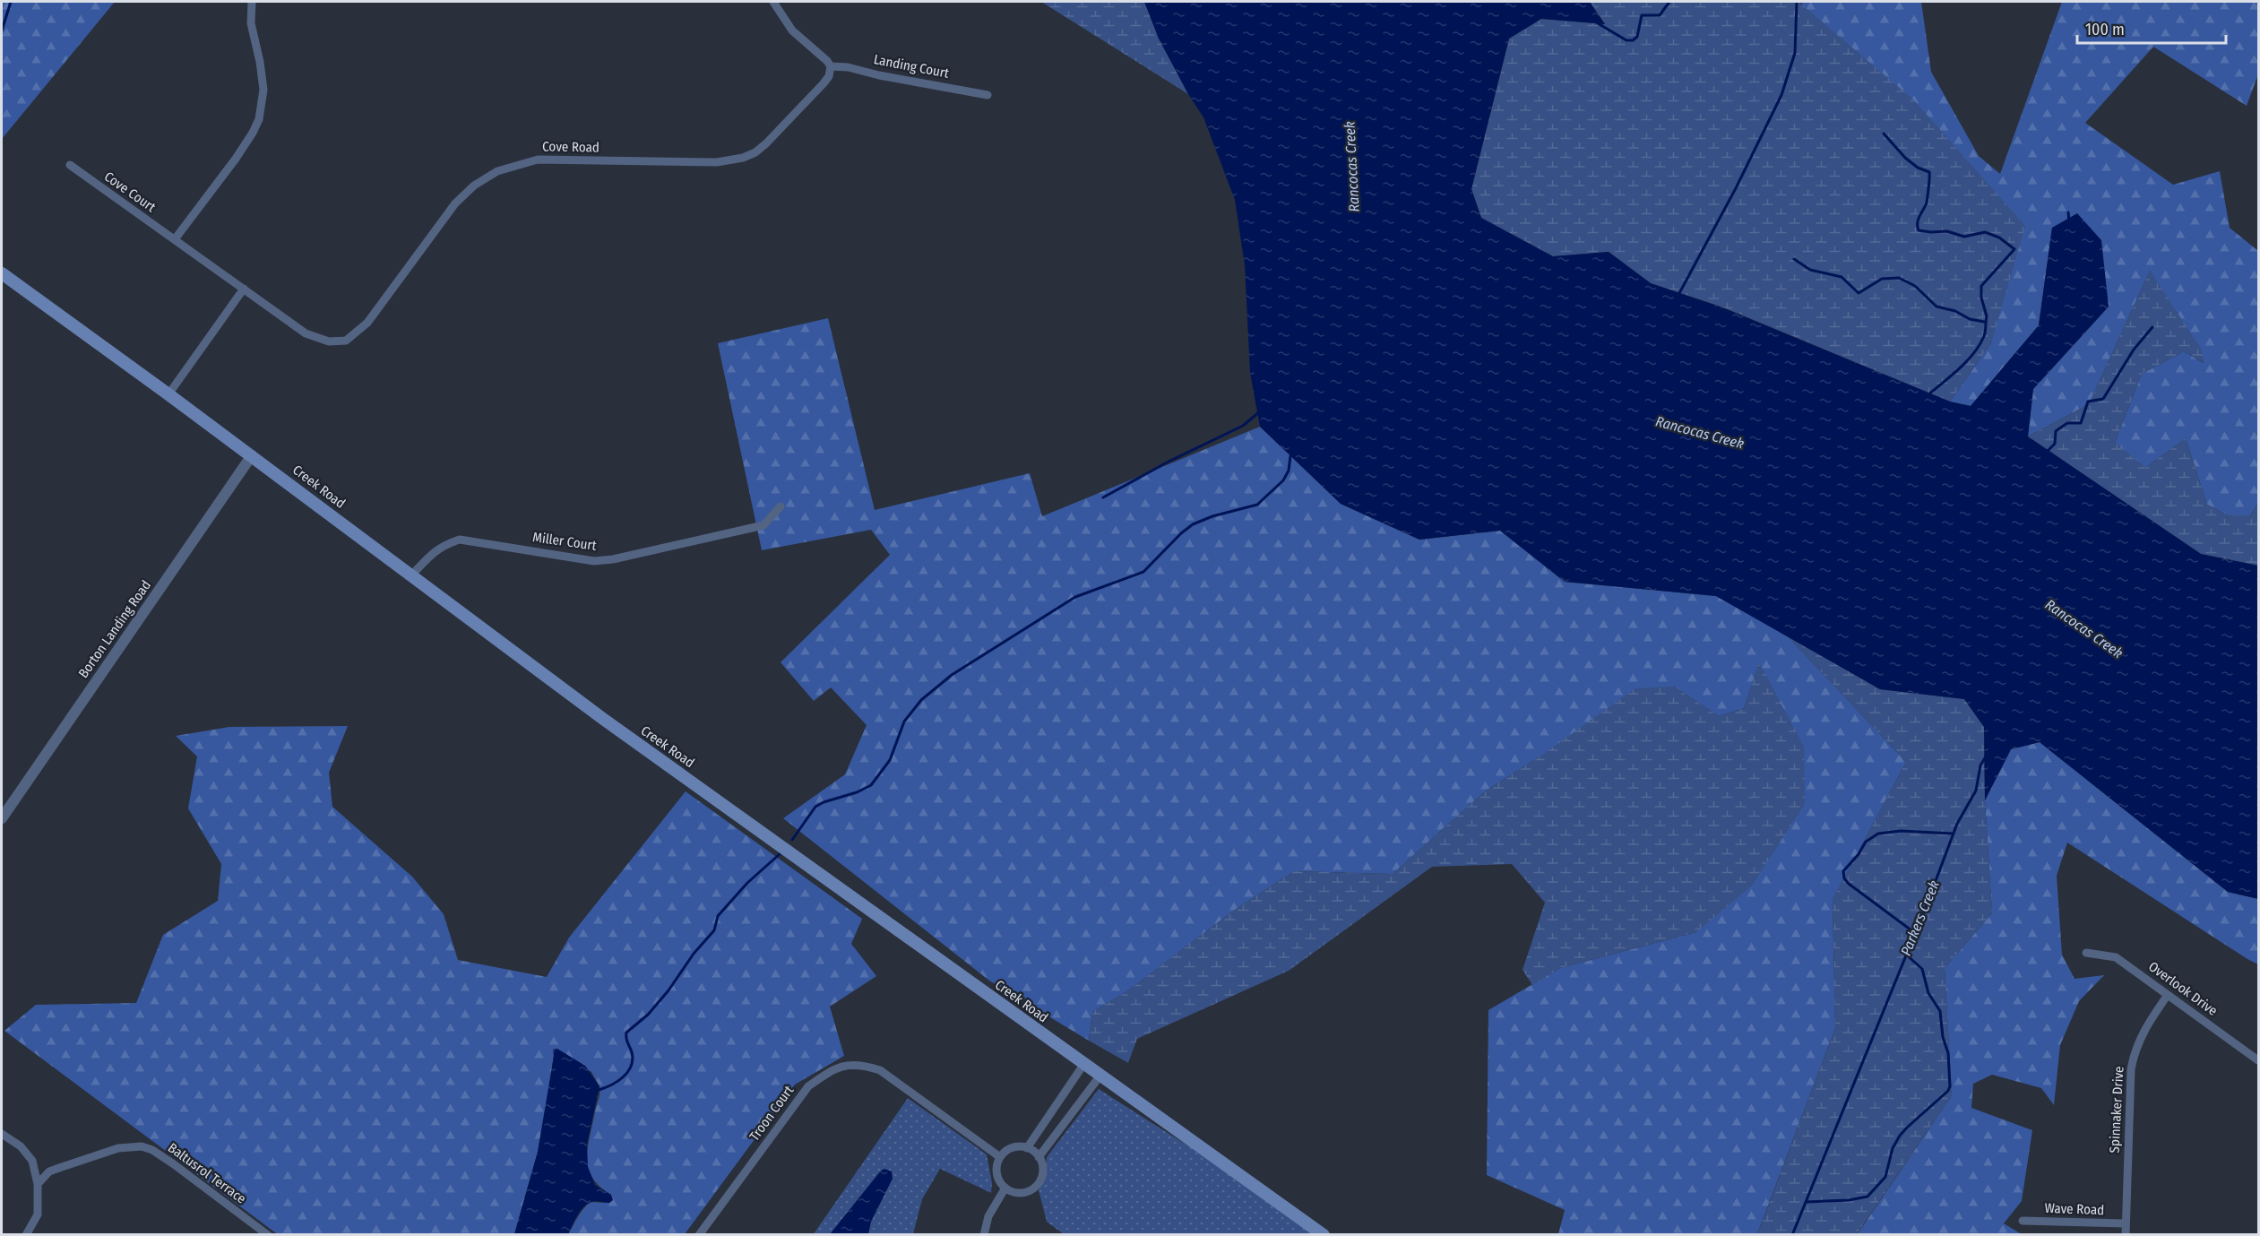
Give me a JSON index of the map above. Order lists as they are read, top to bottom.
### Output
{
  "streets": {
    "main road": ["Creek Road"],
    "street": [
      "Landing Court",
      "Cove Road",
      "Cove Court",
      "Miller Court",
      "Borton Landing Road",
      "Overlook Drive",
      "Spinnaker Drive",
      "Troon Court",
      "Baltusrol Terrace",
      "Wave Road"
    ]
  },
  "crossings": [
    ["Landing Court", "Cove Road"],
    ["Cove Road", "Cove Court"],
    ["Creek Road", "Miller Court"],
    ["Creek Road", "Borton Landing Road"],
    ["Overlook Drive", "Spinnaker Drive"],
    ["Spinnaker Drive", "Wave Road"]
  ],
  "water": ["Rancocas Creek", "Parkers Creek"],
  "scale_bar": "100 m"
}
